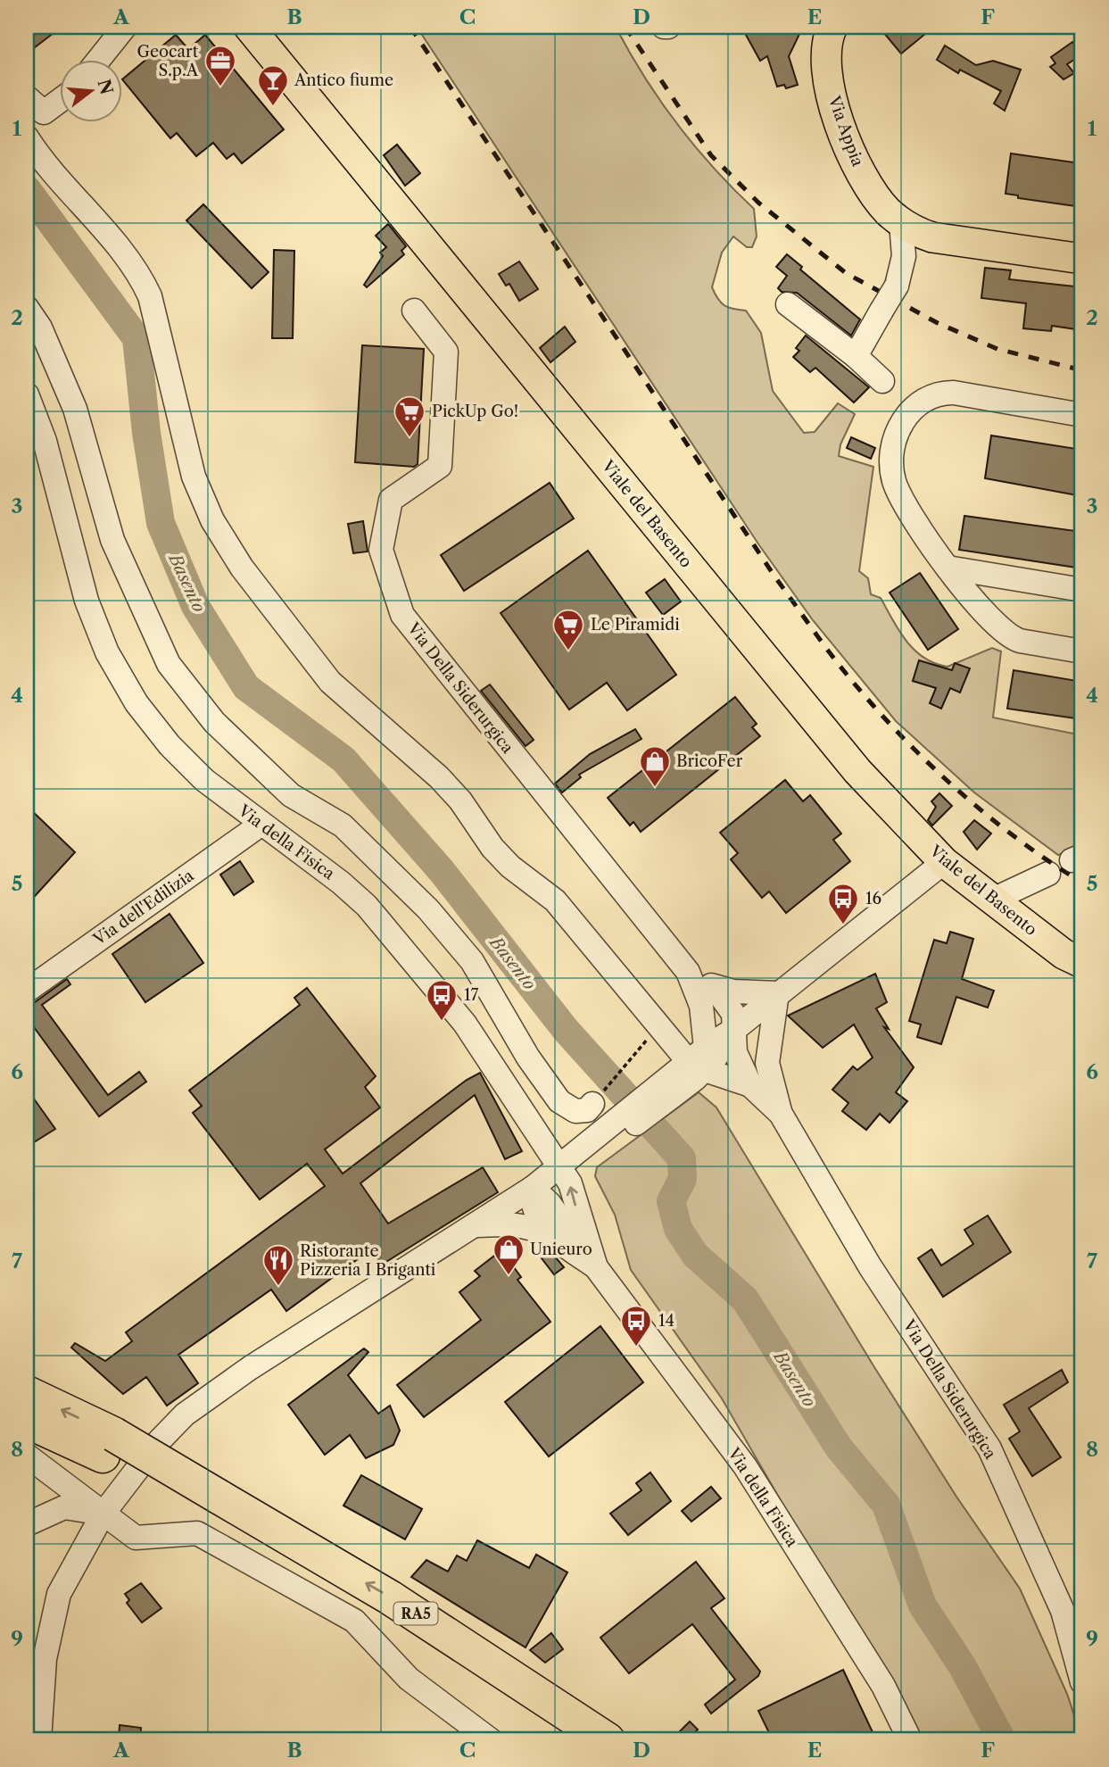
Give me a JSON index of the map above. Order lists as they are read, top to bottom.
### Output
{
  "streets": {
    "highway": ["RA5"],
    "main road": ["Via Appia", "Viale del Basento"],
    "street": ["Via Della Siderurgica", "Via della Fisica", "Via dell'Edilizia"]
  },
  "crossings": [
    ["Via della Fisica", "Via dell'Edilizia"]
  ],
  "water": ["Basento"],
  "places": {
    "office": ["Geocart S.p.A"],
    "bar": ["Antico fiume"],
    "supermarket": ["PickUp Go!", "Le Piramidi"],
    "shop": ["BricoFer", "Unieuro"],
    "bus stop": ["16", "17", "14"],
    "restaurant": ["Ristorante Pizzeria I Briganti"]
  },
  "north": "right",
  "grid": {
    "columns": [
      "A",
      "B",
      "C",
      "D",
      "E",
      "F"
    ],
    "rows": [
      "1",
      "2",
      "3",
      "4",
      "5",
      "6",
      "7",
      "8",
      "9"
    ]
  }
}
